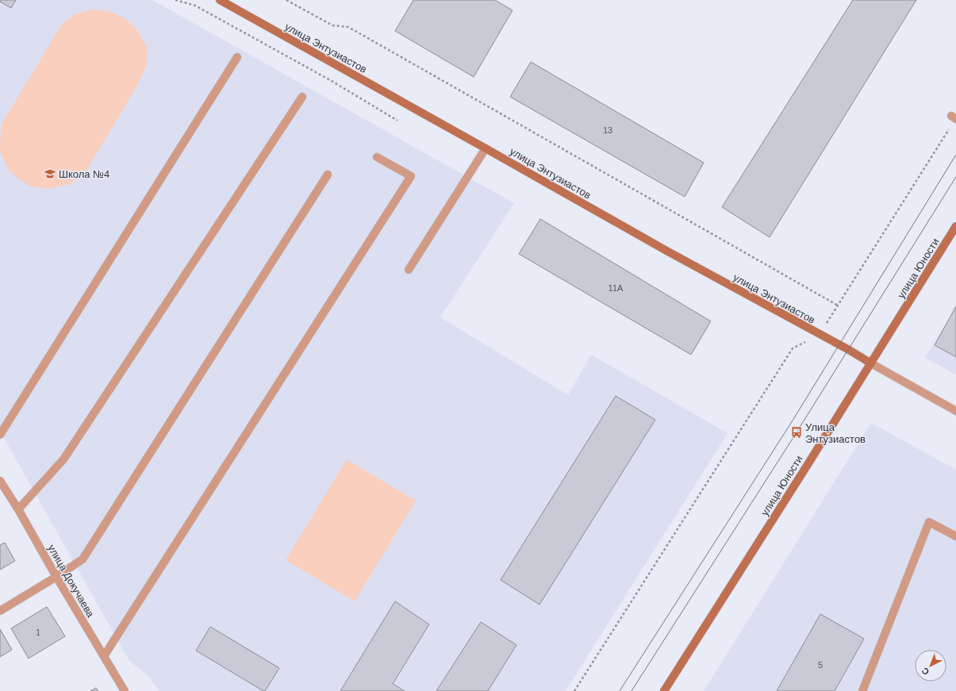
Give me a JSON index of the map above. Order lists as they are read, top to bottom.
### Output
{
  "streets": {
    "street": ["улица Энтузиастов", "улица Юности", "улица Докучаева"]
  },
  "crossings": [
    ["улица Энтузиастов", "улица Юности"]
  ],
  "places": {
    "school or university": ["Школа №4"],
    "bus stop": ["Улица Энтузиастов"]
  },
  "house_numbers": [
    "13",
    "11А",
    "1",
    "5"
  ],
  "north": "bottom left"
}
